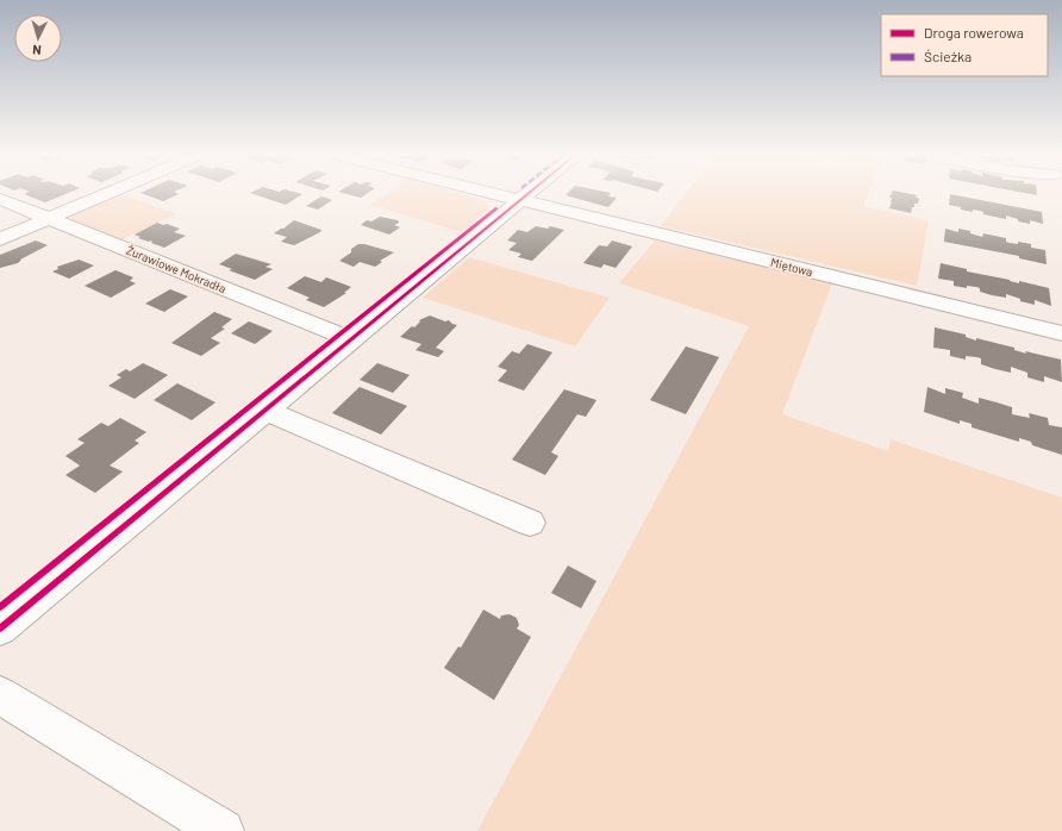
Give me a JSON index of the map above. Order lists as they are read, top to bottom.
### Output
{
  "streets": {
    "street": ["Miętowa", "Żurawiowe Mokradła"]
  },
  "legend": ["Droga rowerowa", "Ścieżka"],
  "north": "bottom"
}
